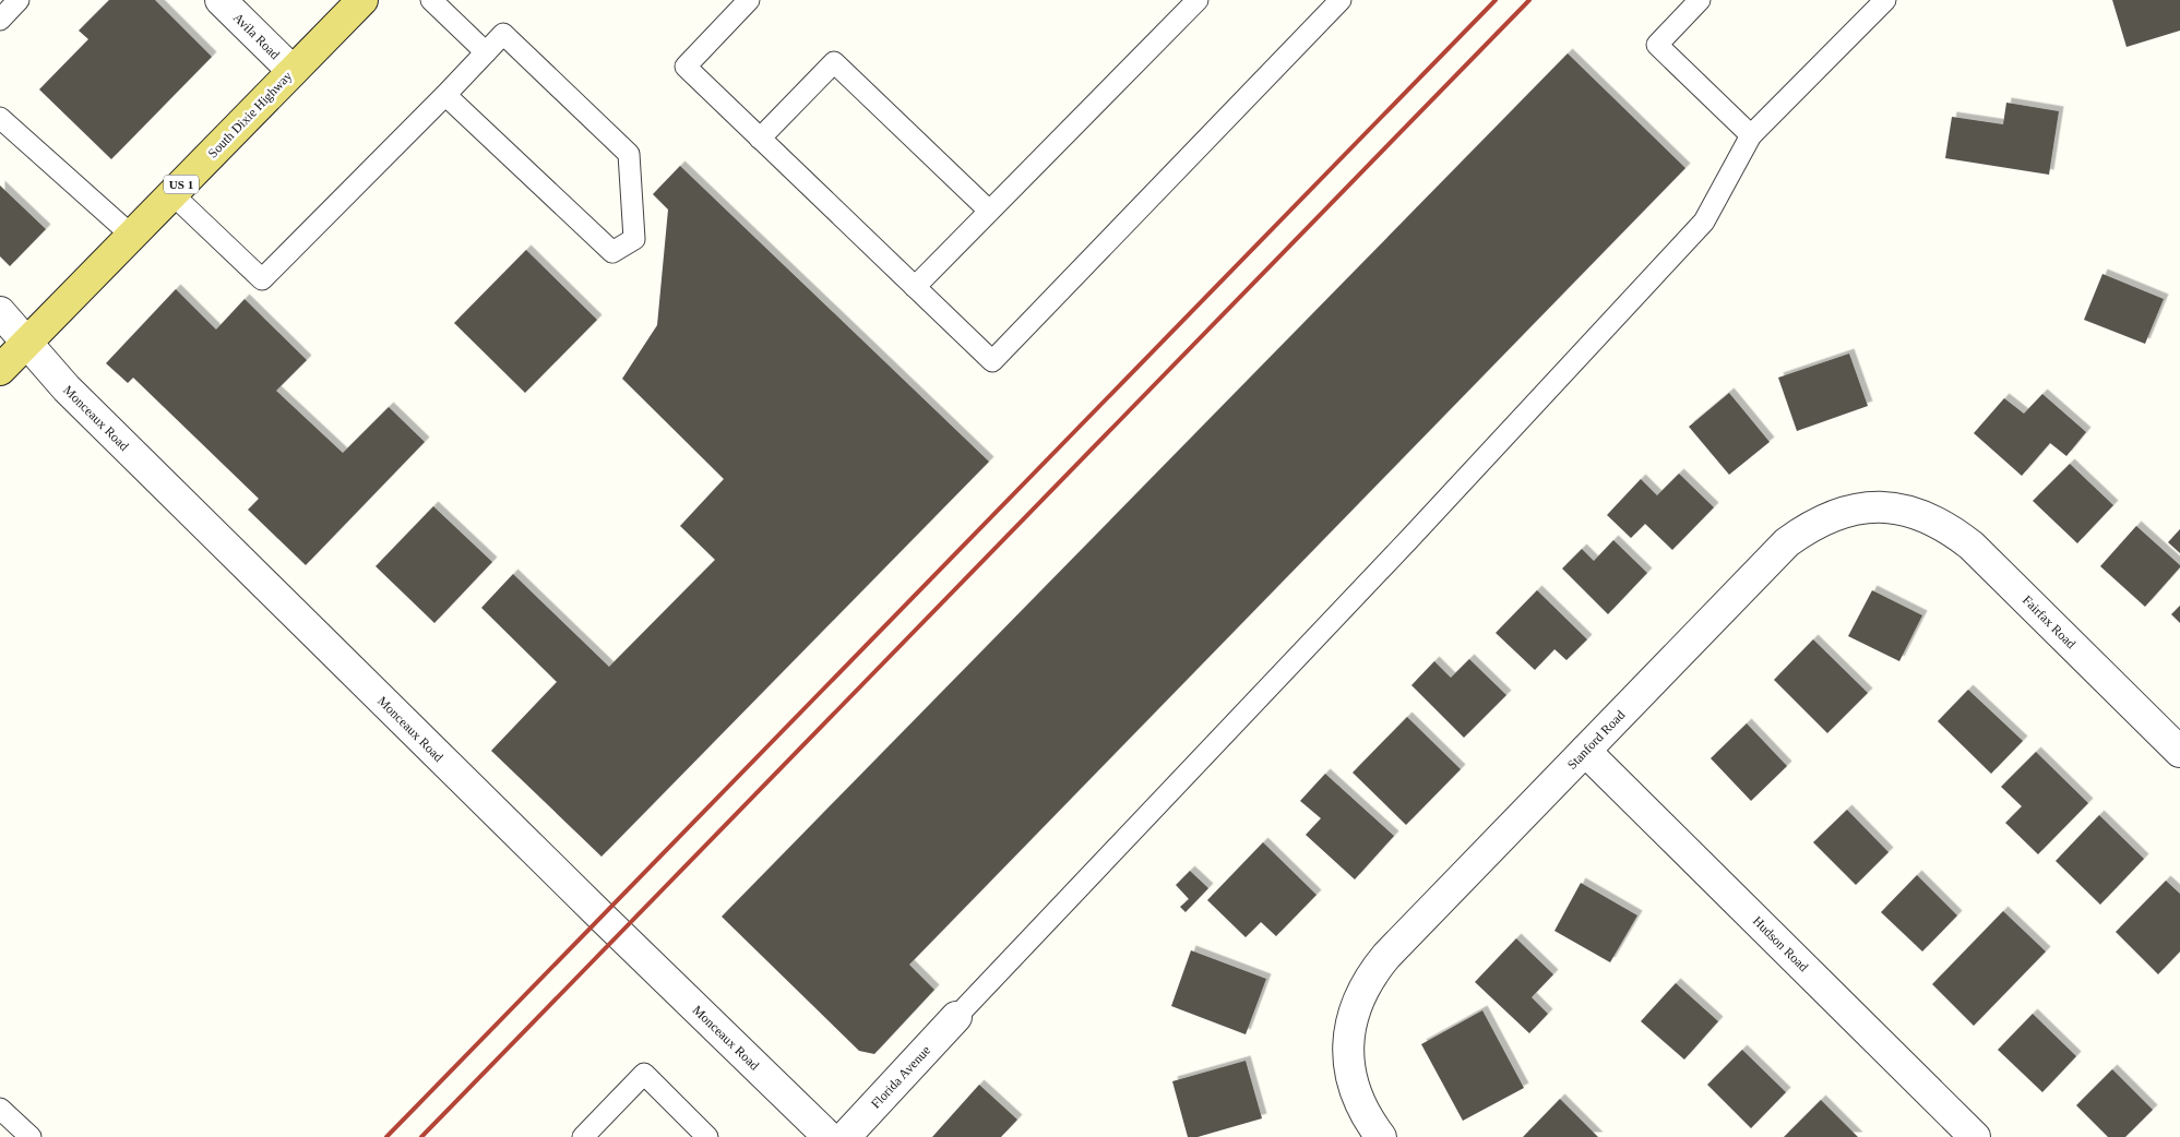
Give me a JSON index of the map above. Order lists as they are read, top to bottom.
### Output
{
  "streets": {
    "main road": ["South Dixie Highway", "US 1"],
    "street": [
      "Avila Road",
      "Monceaux Road",
      "Fairfax Road",
      "Stanford Road",
      "Hudson Road",
      "Florida Avenue"
    ]
  },
  "crossings": [
    ["Avila Road", "South Dixie Highway"],
    ["South Dixie Highway", "Monceaux Road"],
    ["Fairfax Road", "Stanford Road"],
    ["Stanford Road", "Hudson Road"]
  ]
}
